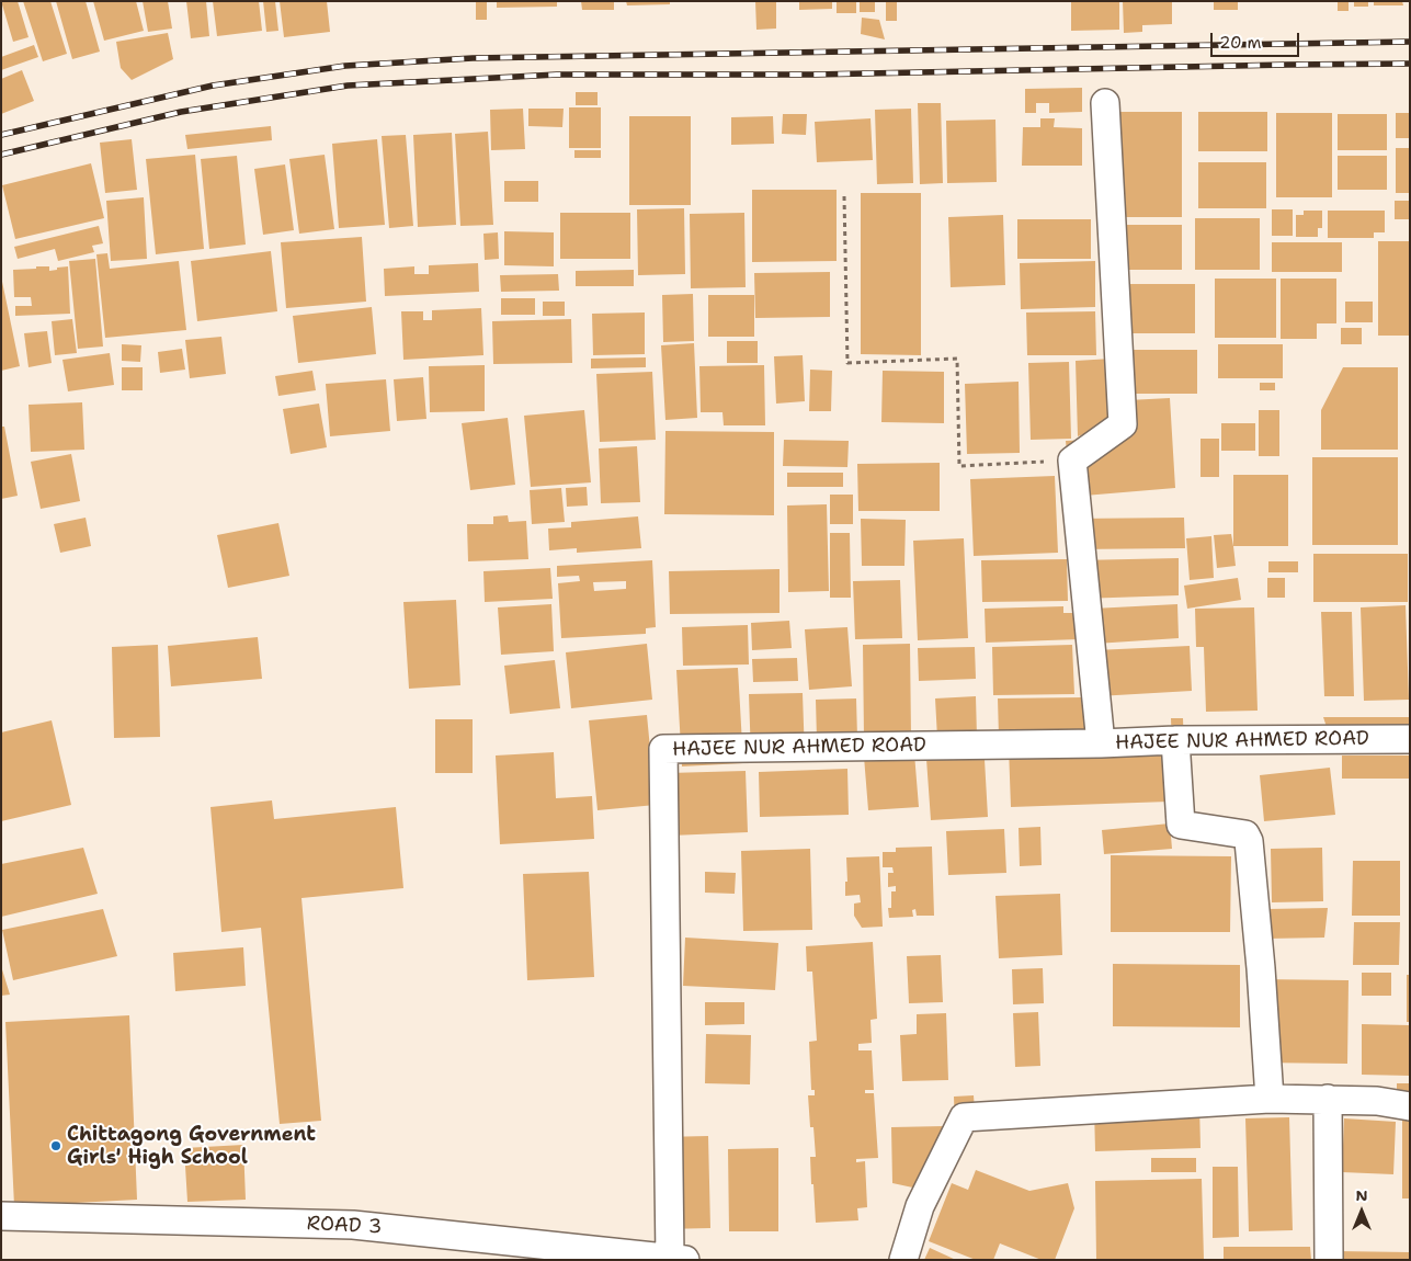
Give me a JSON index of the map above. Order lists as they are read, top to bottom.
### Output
{
  "streets": {
    "street": ["HAJEE NUR AHMED ROAD", "ROAD 3"]
  },
  "crossings": [
    ["HAJEE NUR AHMED ROAD", "ROAD 3"]
  ],
  "places": ["Chittagong Government Girls' High School"],
  "scale_bar": "20 m",
  "north": "top"
}
